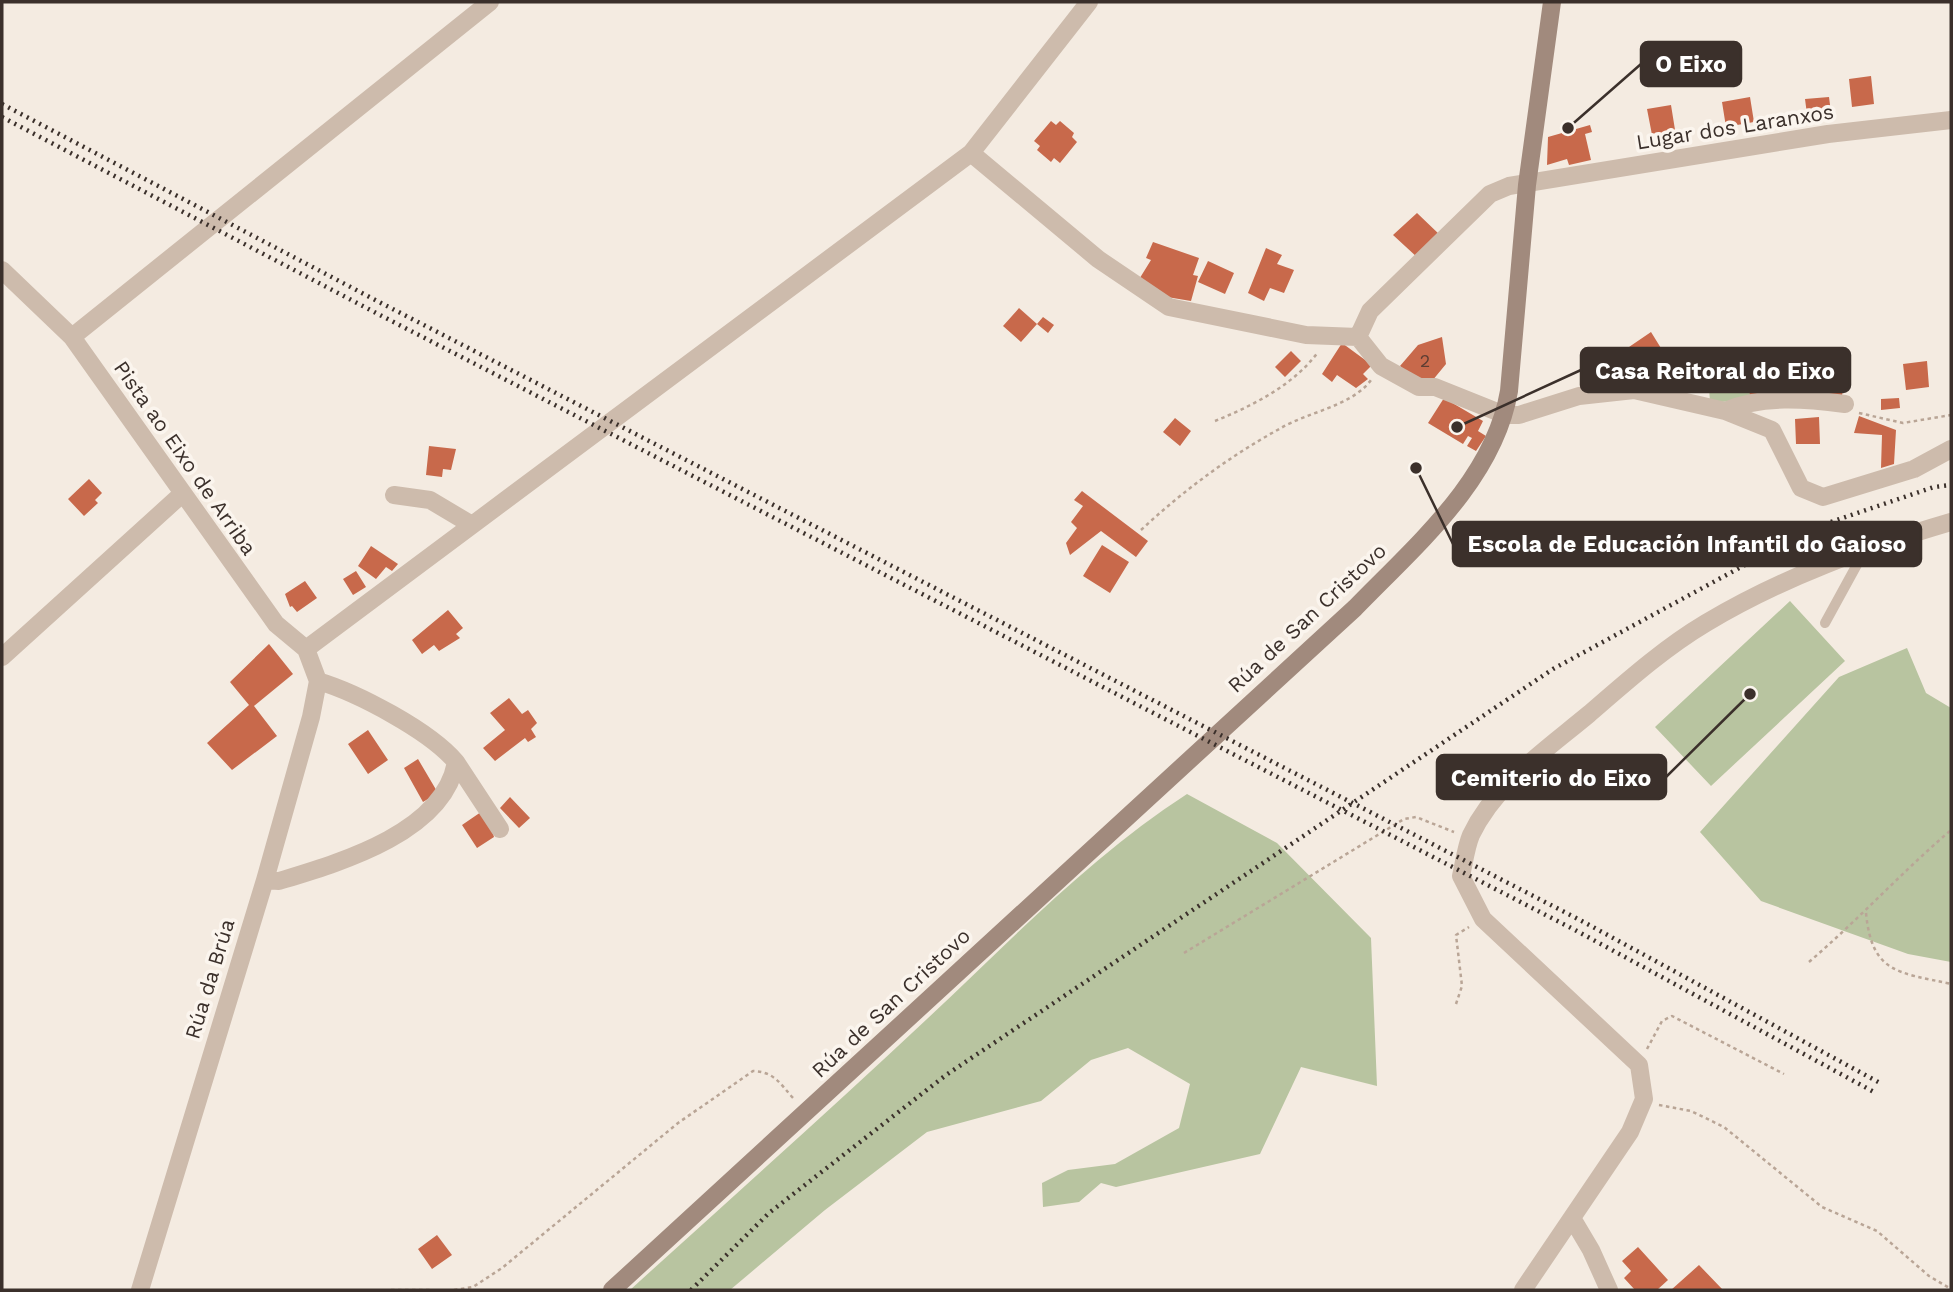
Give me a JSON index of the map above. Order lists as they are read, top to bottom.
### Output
{
  "streets": {
    "street": [
      "Lugar dos Laranxos",
      "Pista ao Eixo de Arriba",
      "Rúa de San Cristovo",
      "Rúa da Brúa"
    ]
  },
  "crossings": [
    ["Lugar dos Laranxos", "Rúa de San Cristovo"],
    ["Pista ao Eixo de Arriba", "Rúa da Brúa"]
  ],
  "places": [
    "O Eixo",
    "Casa Reitoral do Eixo",
    "Escola de Educación Infantil do Gaioso",
    "Cemiterio do Eixo"
  ],
  "house_numbers": ["2"]
}
